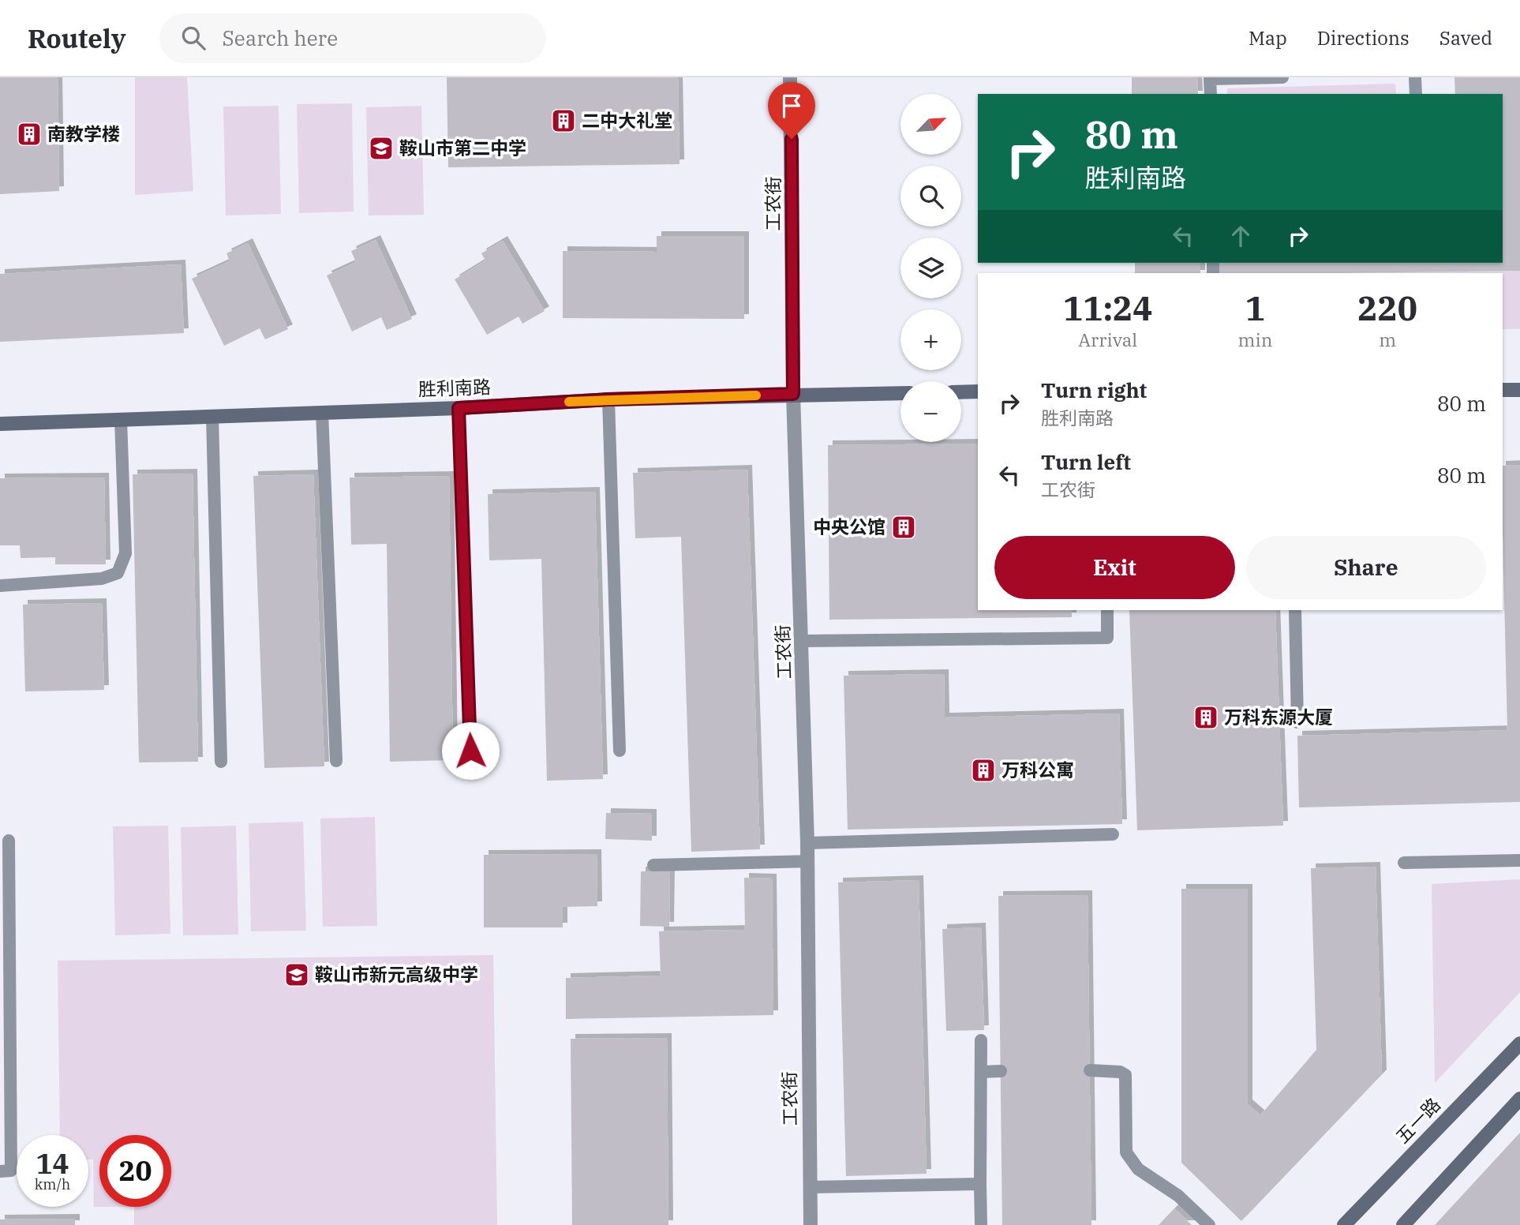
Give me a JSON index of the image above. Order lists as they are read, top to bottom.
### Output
{
  "streets": {
    "main road": ["胜利南路", "五一路"],
    "street": ["工农街"]
  },
  "crossings": [
    ["工农街", "胜利南路"]
  ],
  "places": {
    "building": [
      "二中大礼堂",
      "南教学楼",
      "中央公馆",
      "万科东源大厦",
      "万科公寓"
    ],
    "school or university": ["鞍山市第二中学", "鞍山市新元高级中学"]
  },
  "north": "top right",
  "page": {
    "header": "Routely",
    "search": "Search here",
    "nav": ["Map", "Directions", "Saved"],
    "map_buttons": ["+", "−"],
    "turn": ["80 m", "胜利南路"],
    "eta": [
      "11:24",
      "Arrival",
      "1",
      "min",
      "220",
      "m"
    ],
    "list": [
      {
        "name": "Turn right",
        "note": "胜利南路",
        "value": "80 m"
      },
      {
        "name": "Turn left",
        "note": "工农街",
        "value": "80 m"
      }
    ],
    "buttons": ["Exit", "Share"],
    "speed": "14 km/h",
    "limit": "20"
  }
}
